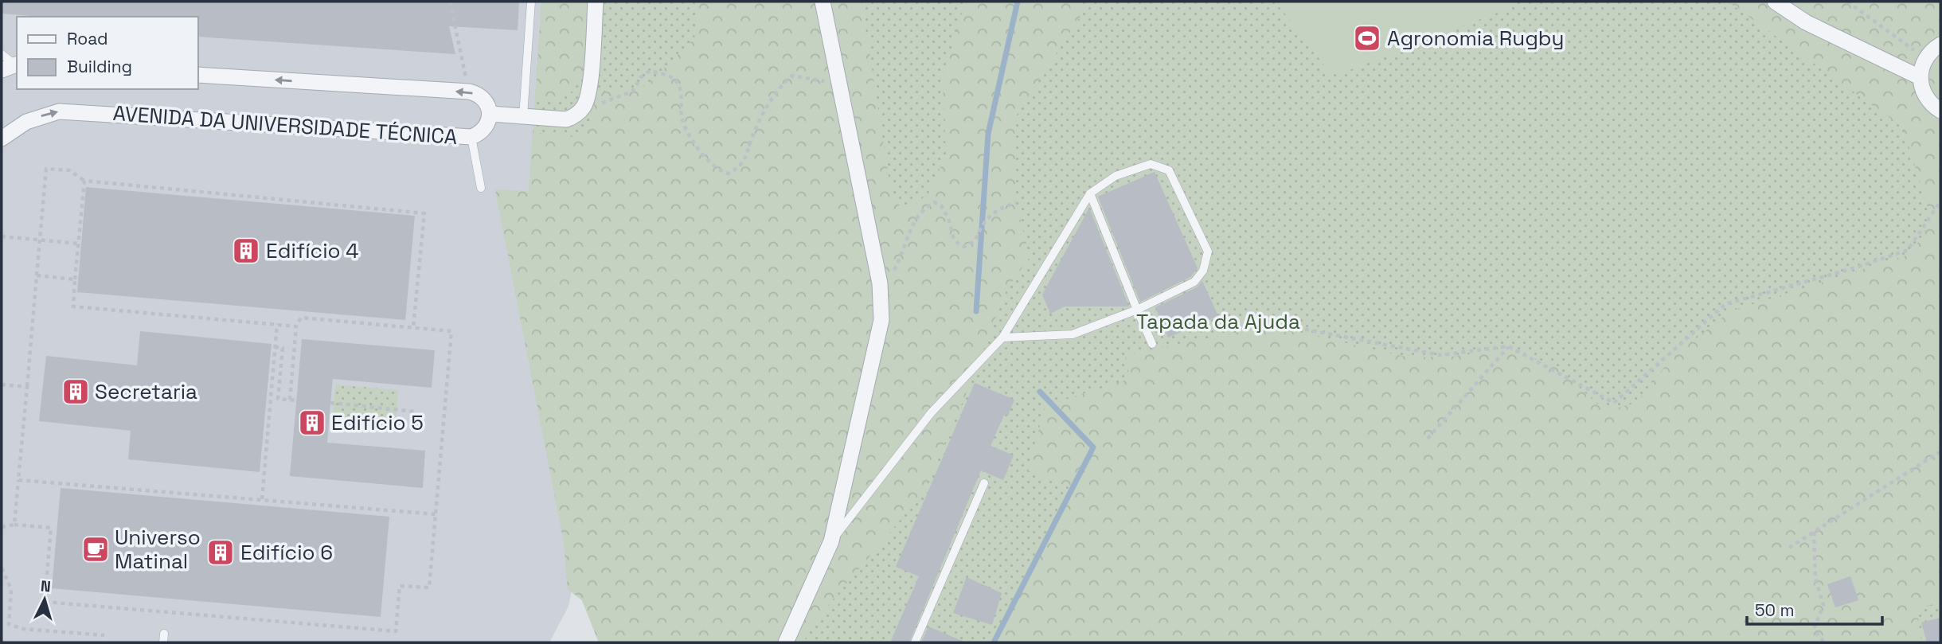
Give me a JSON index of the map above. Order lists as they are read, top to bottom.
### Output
{
  "streets": {
    "street": ["AVENIDA DA UNIVERSIDADE TÉCNICA"]
  },
  "parks": ["Tapada da Ajuda"],
  "places": {
    "sports": ["Agronomia Rugby"],
    "building": [
      "Edifício 4",
      "Secretaria",
      "Edifício 5",
      "Edifício 6"
    ],
    "cafe": ["Universo Matinal"]
  },
  "legend": ["Road", "Building"],
  "scale_bar": "50 m",
  "north": "top"
}
